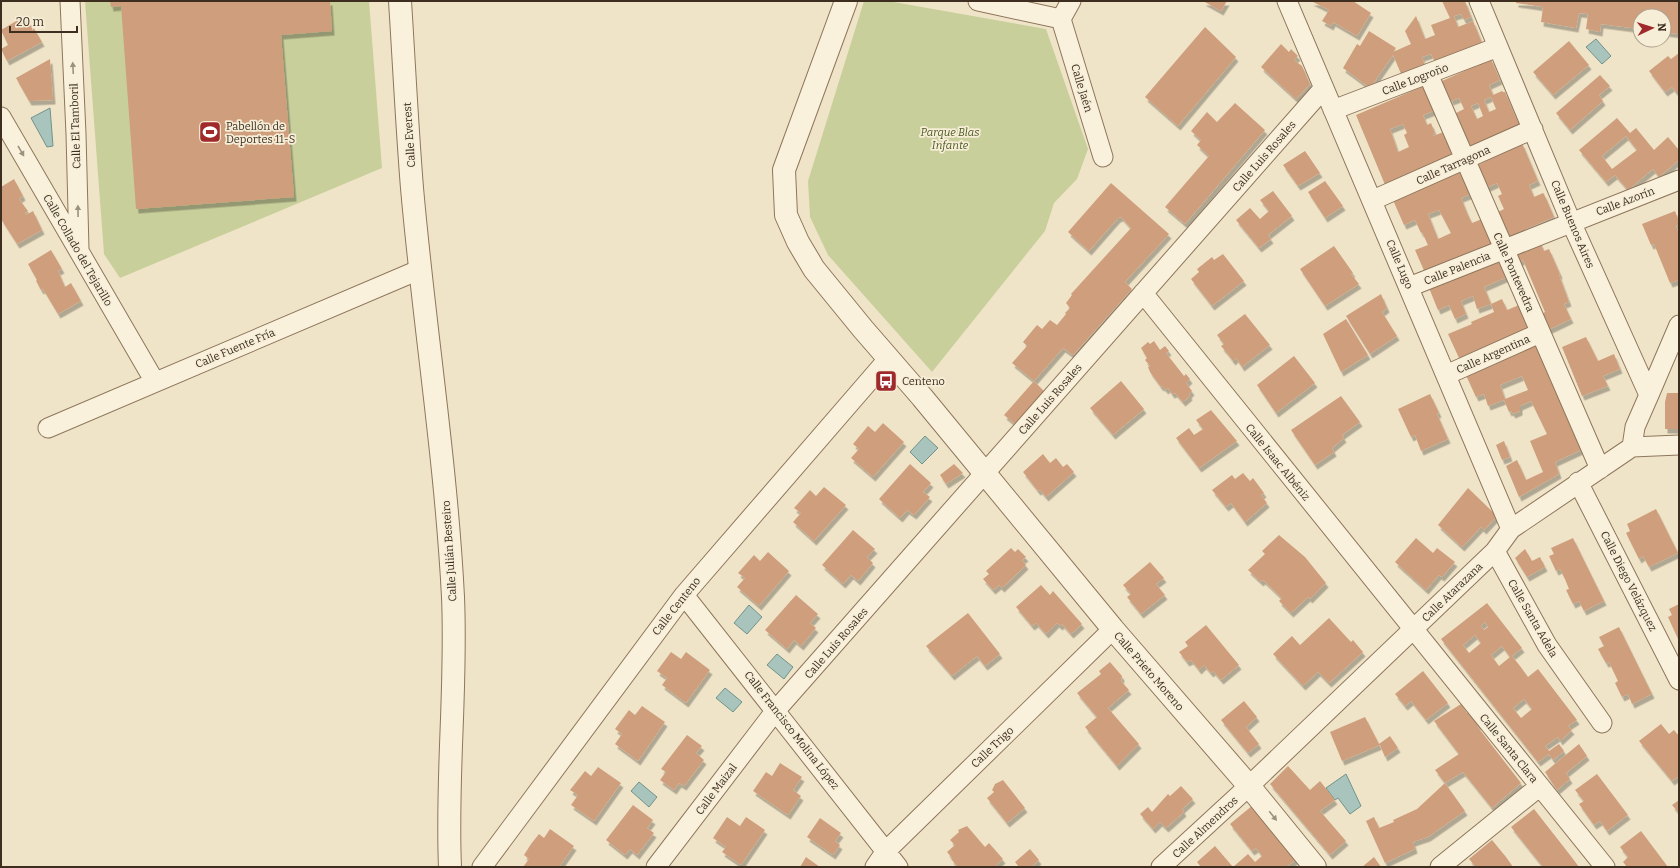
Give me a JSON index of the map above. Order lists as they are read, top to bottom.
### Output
{
  "streets": {
    "street": [
      "Calle Logroño",
      "Calle Jaén",
      "Calle El Tamboril",
      "Calle Everest",
      "Calle Luis Rosales",
      "Calle Tarragona",
      "Calle Azorín",
      "Calle Buenos Aires",
      "Calle Collado del Tejarillo",
      "Calle Lugo",
      "Calle Palencia",
      "Calle Pontevedra",
      "Calle Fuente Fría",
      "Calle Argentina",
      "Calle Isaac Albéniz",
      "Calle Julián Besteiro",
      "Calle Diego Velázquez",
      "Calle Atarazana",
      "Calle Centeno",
      "Calle Santa Adela",
      "Calle Prieto Moreno",
      "Calle Francisco Molina López",
      "Calle Trigo",
      "Calle Santa Clara",
      "Calle Maizal",
      "Calle Almendros"
    ]
  },
  "crossings": [
    ["Calle Logroño", "Calle Buenos Aires"],
    ["Calle Logroño", "Calle Lugo"],
    ["Calle Logroño", "Calle Pontevedra"],
    ["Calle El Tamboril", "Calle Collado del Tejarillo"],
    ["Calle Everest", "Calle Fuente Fría"],
    ["Calle Everest", "Calle Julián Besteiro"],
    ["Calle Luis Rosales", "Calle Lugo"],
    ["Calle Luis Rosales", "Calle Isaac Albéniz"],
    ["Calle Luis Rosales", "Calle Prieto Moreno"],
    ["Calle Luis Rosales", "Calle Francisco Molina López"],
    ["Calle Luis Rosales", "Calle Maizal"],
    ["Calle Tarragona", "Calle Buenos Aires"],
    ["Calle Tarragona", "Calle Lugo"],
    ["Calle Tarragona", "Calle Pontevedra"],
    ["Calle Azorín", "Calle Buenos Aires"],
    ["Calle Azorín", "Calle Palencia"],
    ["Calle Buenos Aires", "Calle Palencia"],
    ["Calle Collado del Tejarillo", "Calle Fuente Fría"],
    ["Calle Lugo", "Calle Palencia"],
    ["Calle Lugo", "Calle Argentina"],
    ["Calle Lugo", "Calle Atarazana"],
    ["Calle Palencia", "Calle Pontevedra"],
    ["Calle Pontevedra", "Calle Argentina"],
    ["Calle Pontevedra", "Calle Atarazana"],
    ["Calle Fuente Fría", "Calle Julián Besteiro"],
    ["Calle Isaac Albéniz", "Calle Atarazana"],
    ["Calle Isaac Albéniz", "Calle Santa Clara"],
    ["Calle Diego Velázquez", "Calle Atarazana"],
    ["Calle Atarazana", "Calle Santa Adela"],
    ["Calle Atarazana", "Calle Prieto Moreno"],
    ["Calle Atarazana", "Calle Santa Clara"],
    ["Calle Atarazana", "Calle Almendros"],
    ["Calle Centeno", "Calle Prieto Moreno"],
    ["Calle Centeno", "Calle Francisco Molina López"],
    ["Calle Prieto Moreno", "Calle Trigo"],
    ["Calle Prieto Moreno", "Calle Almendros"],
    ["Calle Francisco Molina López", "Calle Trigo"],
    ["Calle Francisco Molina López", "Calle Maizal"]
  ],
  "one_way": ["Calle El Tamboril", "Calle Collado del Tejarillo"],
  "parks": ["Parque Blas Infante"],
  "places": {
    "sports": ["Pabellón de Deportes 11-S"],
    "bus stop": ["Centeno"]
  },
  "scale_bar": "20 m",
  "north": "right"
}
